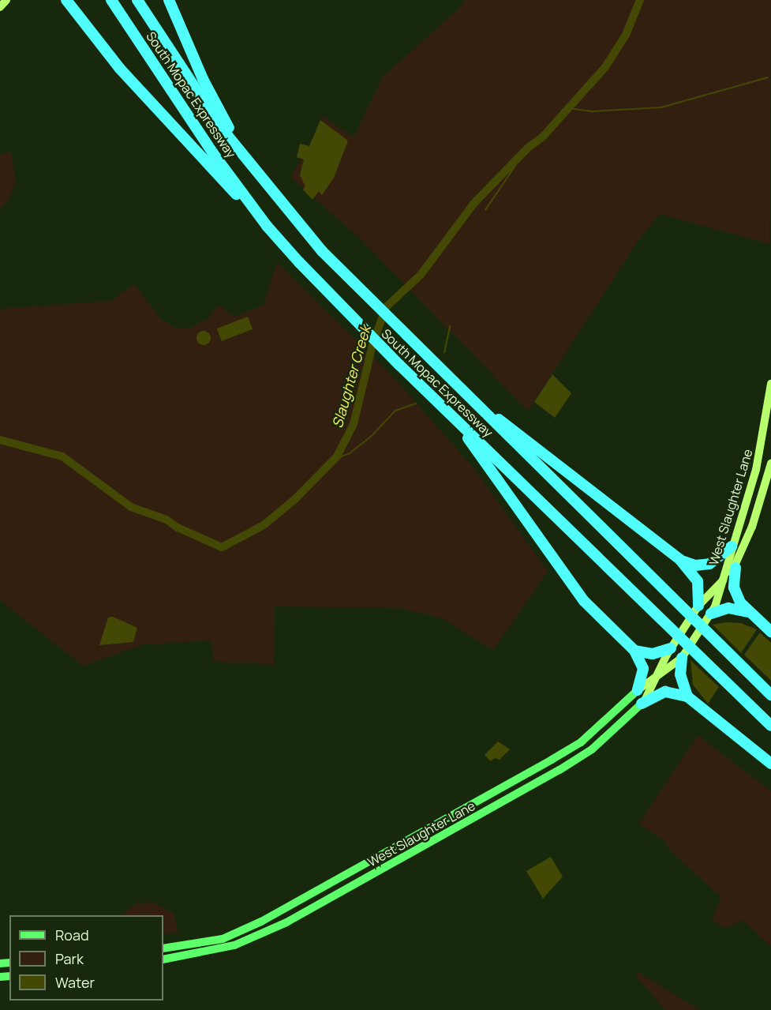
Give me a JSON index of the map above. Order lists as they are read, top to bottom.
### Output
{
  "streets": {
    "highway": ["South Mopac Expressway"],
    "main road": ["West Slaughter Lane"]
  },
  "water": ["Slaughter Creek"],
  "legend": ["Road", "Park", "Water"]
}
